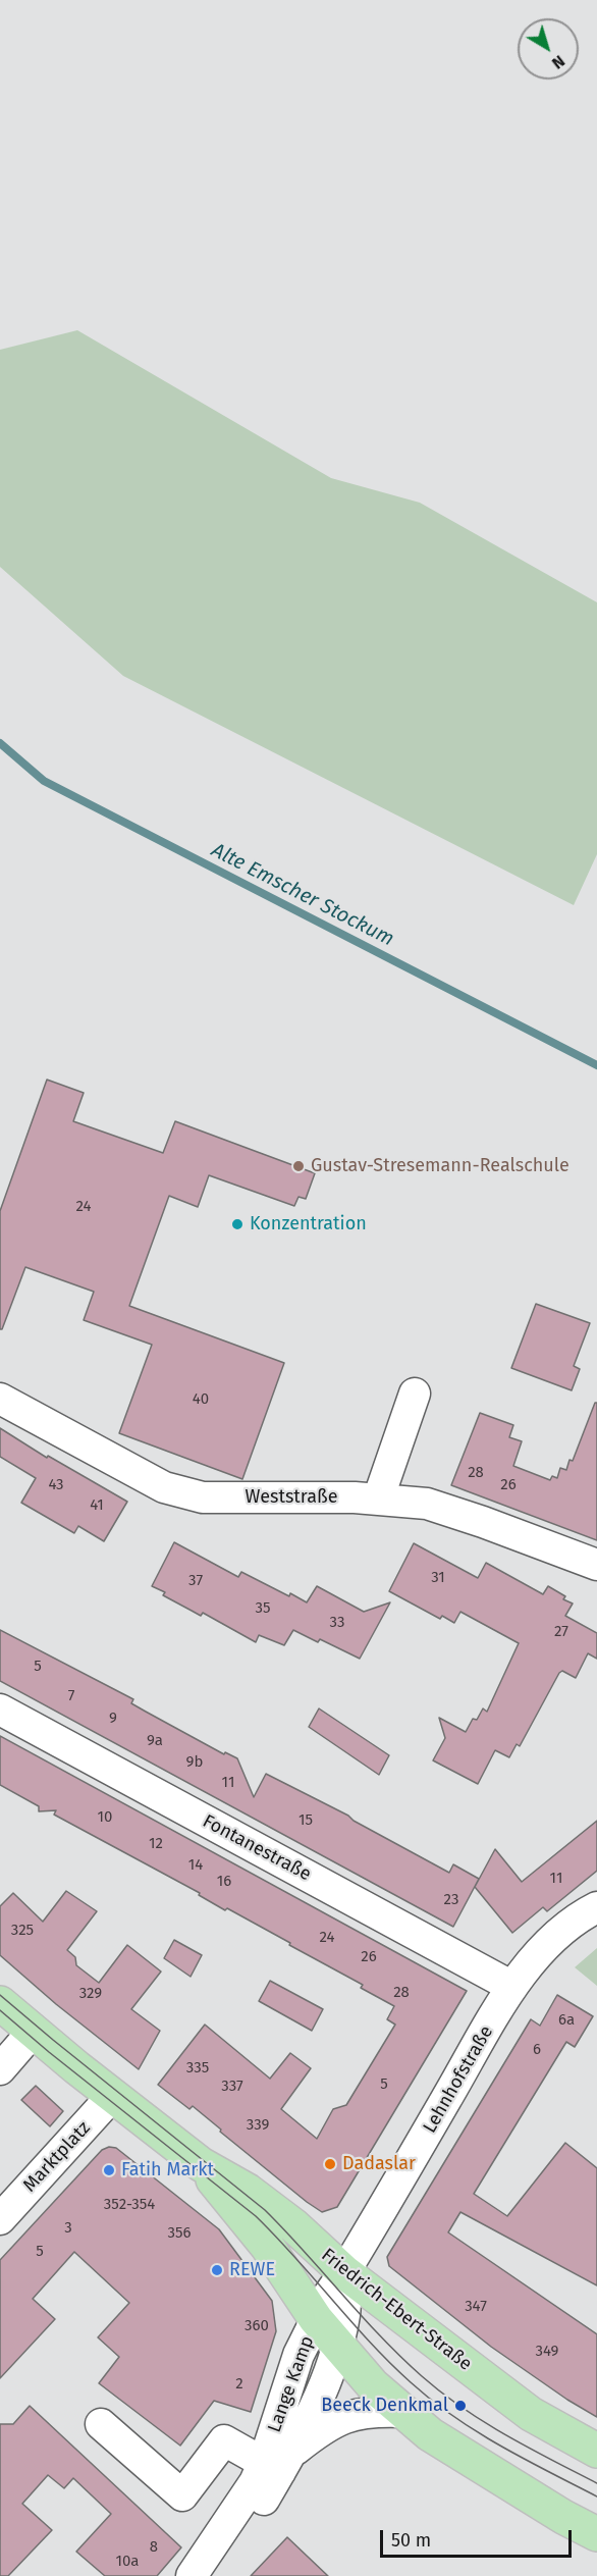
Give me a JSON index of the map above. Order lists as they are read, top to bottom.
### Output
{
  "streets": {
    "main road": ["Friedrich-Ebert-Straße"],
    "street": [
      "Weststraße",
      "Fontanestraße",
      "Lehnhofstraße",
      "Marktplatz",
      "Lange Kamp"
    ]
  },
  "crossings": [
    ["Fontanestraße", "Lehnhofstraße"],
    ["Lehnhofstraße", "Friedrich-Ebert-Straße"],
    ["Lehnhofstraße", "Lange Kamp"],
    ["Marktplatz", "Friedrich-Ebert-Straße"],
    ["Friedrich-Ebert-Straße", "Lange Kamp"]
  ],
  "water": ["Alte Emscher Stockum"],
  "places": [
    "Gustav-Stresemann-Realschule",
    "Konzentration",
    "Dadaslar",
    "Fatih Markt",
    "REWE",
    "Beeck Denkmal"
  ],
  "house_numbers": [
    "24",
    "40",
    "28",
    "43",
    "26",
    "41",
    "31",
    "37",
    "35",
    "33",
    "27",
    "5",
    "7",
    "9",
    "9a",
    "9b",
    "11",
    "10",
    "15",
    "12",
    "14",
    "11",
    "16",
    "23",
    "325",
    "24",
    "26",
    "28",
    "329",
    "6a",
    "6",
    "335",
    "5",
    "337",
    "339",
    "352-354",
    "3",
    "356",
    "5",
    "347",
    "360",
    "349",
    "2",
    "8",
    "10a"
  ],
  "scale_bar": "50 m",
  "north": "bottom right"
}
